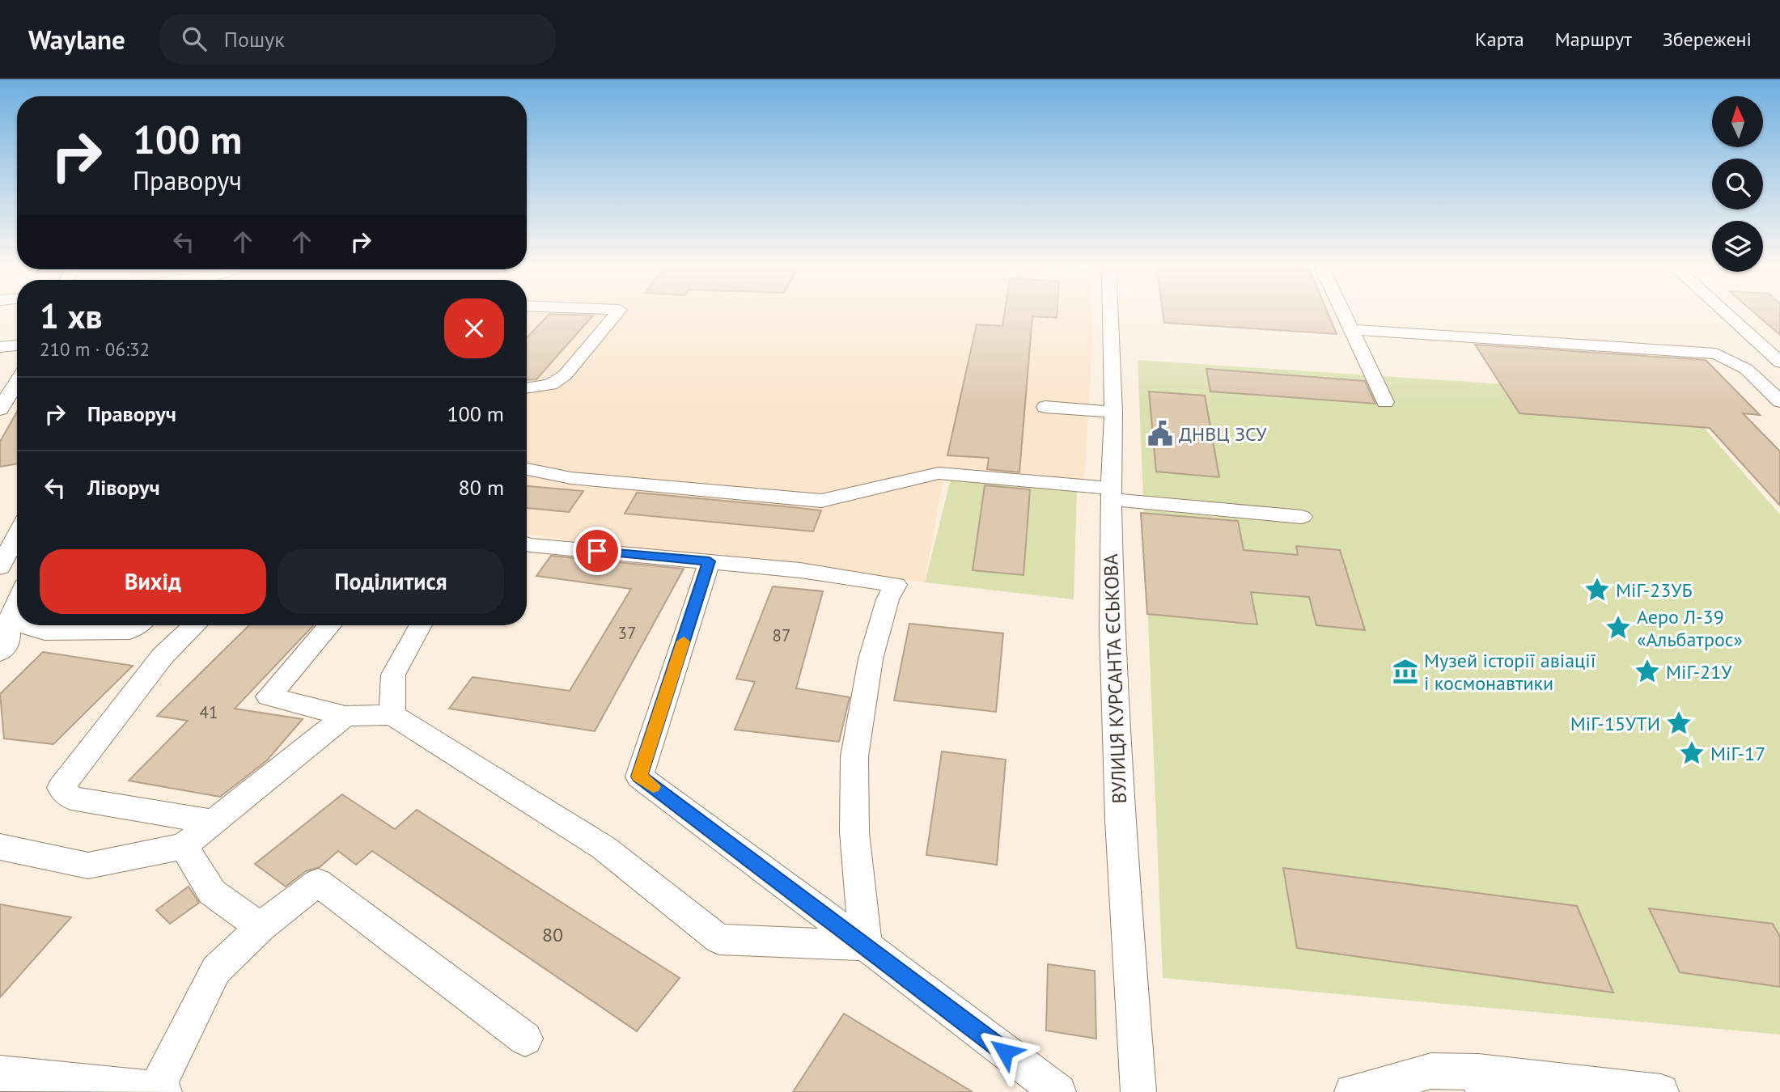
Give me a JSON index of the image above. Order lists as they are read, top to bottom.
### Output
{
  "streets": {
    "street": ["ВУЛИЦЯ КУРСАНТА ЄСЬКОВА"]
  },
  "places": {
    "public building": ["ДНВЦ ЗСУ"],
    "place": [
      "МіГ-23УБ",
      "Аеро Л-39 «Альбатрос»",
      "МіГ-21У",
      "МіГ-15УТИ",
      "МіГ-17"
    ],
    "museum": ["Музей історії авіації і космонавтики"]
  },
  "house_numbers": [
    "37",
    "87",
    "41",
    "80"
  ],
  "north": "top",
  "page": {
    "header": "Waylane",
    "search": "Пошук",
    "nav": ["Карта", "Маршрут", "Збережені"],
    "turn": ["100 m", "Праворуч"],
    "heading": ["1 хв", "210 m · 06:32"],
    "list": [
      {
        "name": "Праворуч",
        "value": "100 m"
      },
      {
        "name": "Ліворуч",
        "value": "80 m"
      }
    ],
    "buttons": ["Вихід", "Поділитися"]
  }
}
